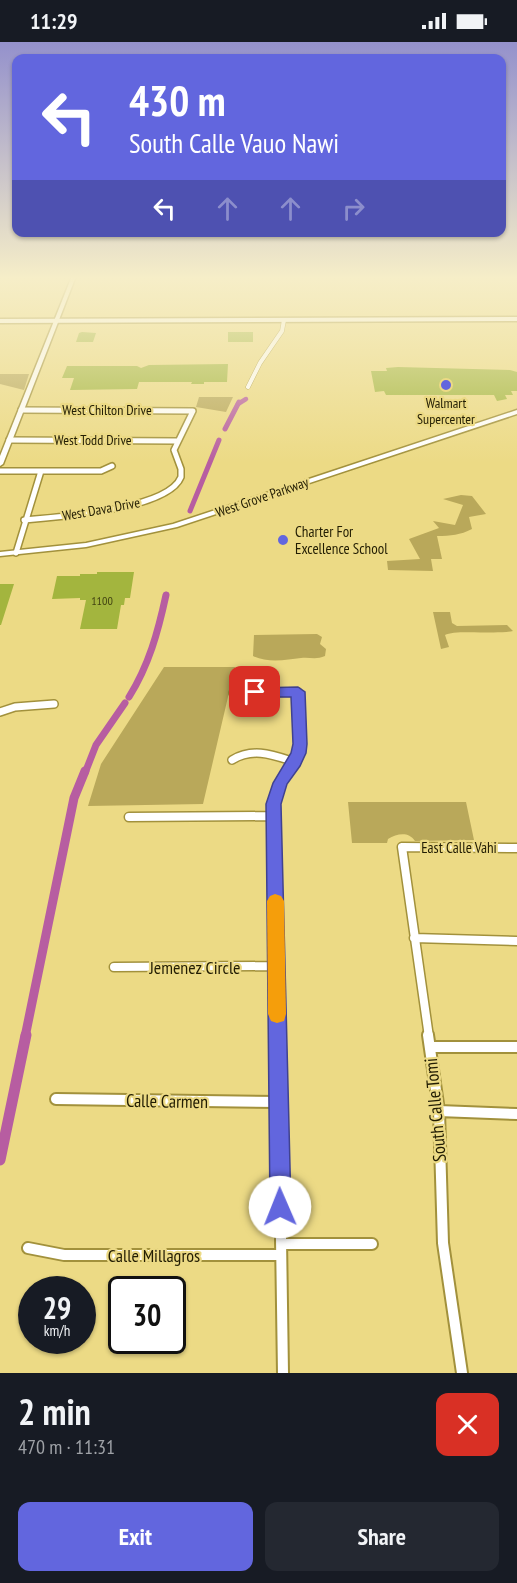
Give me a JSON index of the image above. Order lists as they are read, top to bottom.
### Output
{
  "streets": {
    "street": [
      "West Chilton Drive",
      "West Todd Drive",
      "West Grove Parkway",
      "West Dava Drive",
      "East Calle Vahi",
      "Jemenez Circle",
      "Calle Carmen",
      "South Calle Tomi",
      "Calle Millagros"
    ]
  },
  "crossings": [
    ["West Chilton Drive", "West Todd Drive"],
    ["West Chilton Drive", "West Dava Drive"],
    ["West Todd Drive", "West Dava Drive"],
    ["East Calle Vahi", "South Calle Tomi"]
  ],
  "places": ["Walmart Supercenter", "Charter For Excellence School"],
  "house_numbers": ["1100"],
  "page": {
    "status": "11:29",
    "turn": ["430 m", "South Calle Vauo Nawi"],
    "speed": "29 km/h",
    "limit": "30",
    "heading": ["2 min", "470 m · 11:31"],
    "buttons": ["Exit", "Share"]
  }
}
